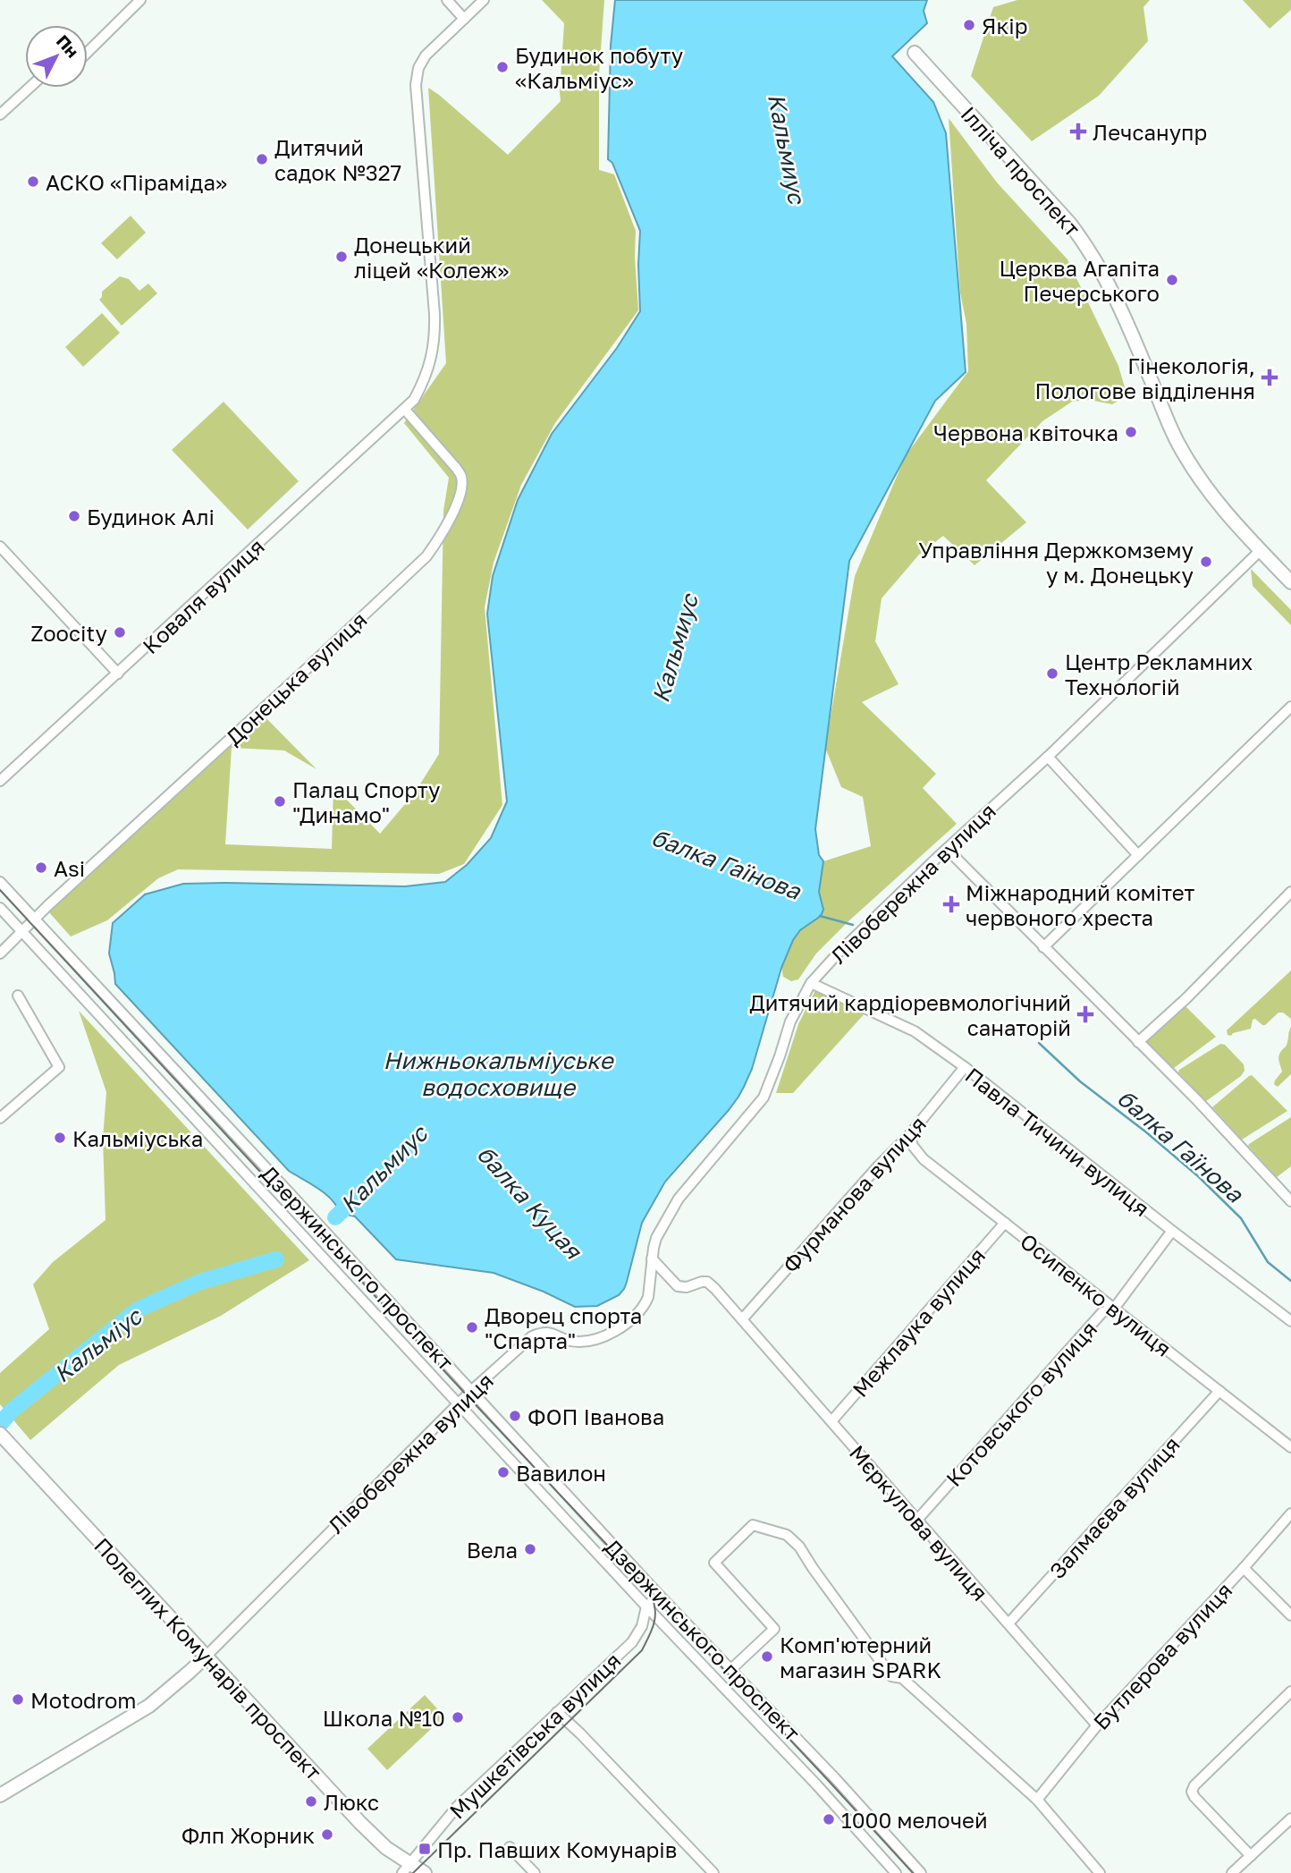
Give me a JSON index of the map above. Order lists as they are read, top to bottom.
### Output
{
  "streets": {
    "main road": ["Ілліча проспект", "Лівобережна вулиця", "Полеглих Комунарів проспект"],
    "street": [
      "Коваля вулиця",
      "Донецька вулиця",
      "Павла Тичини вулиця",
      "Фурманова вулиця",
      "Дзержинського проспект",
      "Осипенко вулиця",
      "Межлаука вулиця",
      "Котовського вулиця",
      "Залмаєва вулиця",
      "Мєркулова вулиця",
      "Бутлерова вулиця",
      "Мушкетівська вулиця"
    ]
  },
  "crossings": [
    ["Ілліча проспект", "Лівобережна вулиця"],
    ["Коваля вулиця", "Донецька вулиця"],
    ["Донецька вулиця", "Дзержинського проспект"],
    ["Лівобережна вулиця", "Павла Тичини вулиця"],
    ["Лівобережна вулиця", "Дзержинського проспект"],
    ["Лівобережна вулиця", "Мєркулова вулиця"],
    ["Лівобережна вулиця", "Полеглих Комунарів проспект"],
    ["Павла Тичини вулиця", "Фурманова вулиця"],
    ["Павла Тичини вулиця", "Котовського вулиця"],
    ["Фурманова вулиця", "Осипенко вулиця"],
    ["Фурманова вулиця", "Мєркулова вулиця"],
    ["Дзержинського проспект", "Мушкетівська вулиця"],
    ["Осипенко вулиця", "Межлаука вулиця"],
    ["Осипенко вулиця", "Котовського вулиця"],
    ["Осипенко вулиця", "Залмаєва вулиця"],
    ["Межлаука вулиця", "Мєркулова вулиця"],
    ["Котовського вулиця", "Мєркулова вулиця"],
    ["Залмаєва вулиця", "Мєркулова вулиця"],
    ["Мєркулова вулиця", "Бутлерова вулиця"],
    ["Полеглих Комунарів проспект", "Мушкетівська вулиця"]
  ],
  "water": [
    "Кальмиус",
    "балка Гаїнова",
    "Нижньокальміуське водосховище",
    "балка Куцая",
    "Кальміус"
  ],
  "places": {
    "other": [
      "Якір",
      "Будинок побуту «Кальміус»",
      "Дитячий садок №327",
      "АСКО «Піраміда»",
      "Донецький ліцей «Колеж»",
      "Церква Агапіта Печерського",
      "Червона квіточка",
      "Будинок Алі",
      "Управління Держкомзему у м. Донецьку",
      "Zoocity",
      "Центр Рекламних Технологій",
      "Палац Спорту \"Динамо\"",
      "Asi",
      "Кальміуська",
      "Дворец спорта \"Спарта\"",
      "ФОП Іванова",
      "Вавилон",
      "Вела",
      "Комп'ютерний магазин SPARK",
      "Motodrom",
      "Школа №10",
      "Люкс",
      "1000 мелочей",
      "Флп Жорник"
    ],
    "health": [
      "Лечсанупр",
      "Гінекологія, Пологове відділення",
      "Міжнародний комітет червоного хреста",
      "Дитячий кардіоревмологічний санаторій"
    ],
    "transit": ["Пр. Павших Комунарiв"]
  },
  "north": "top right"
}
